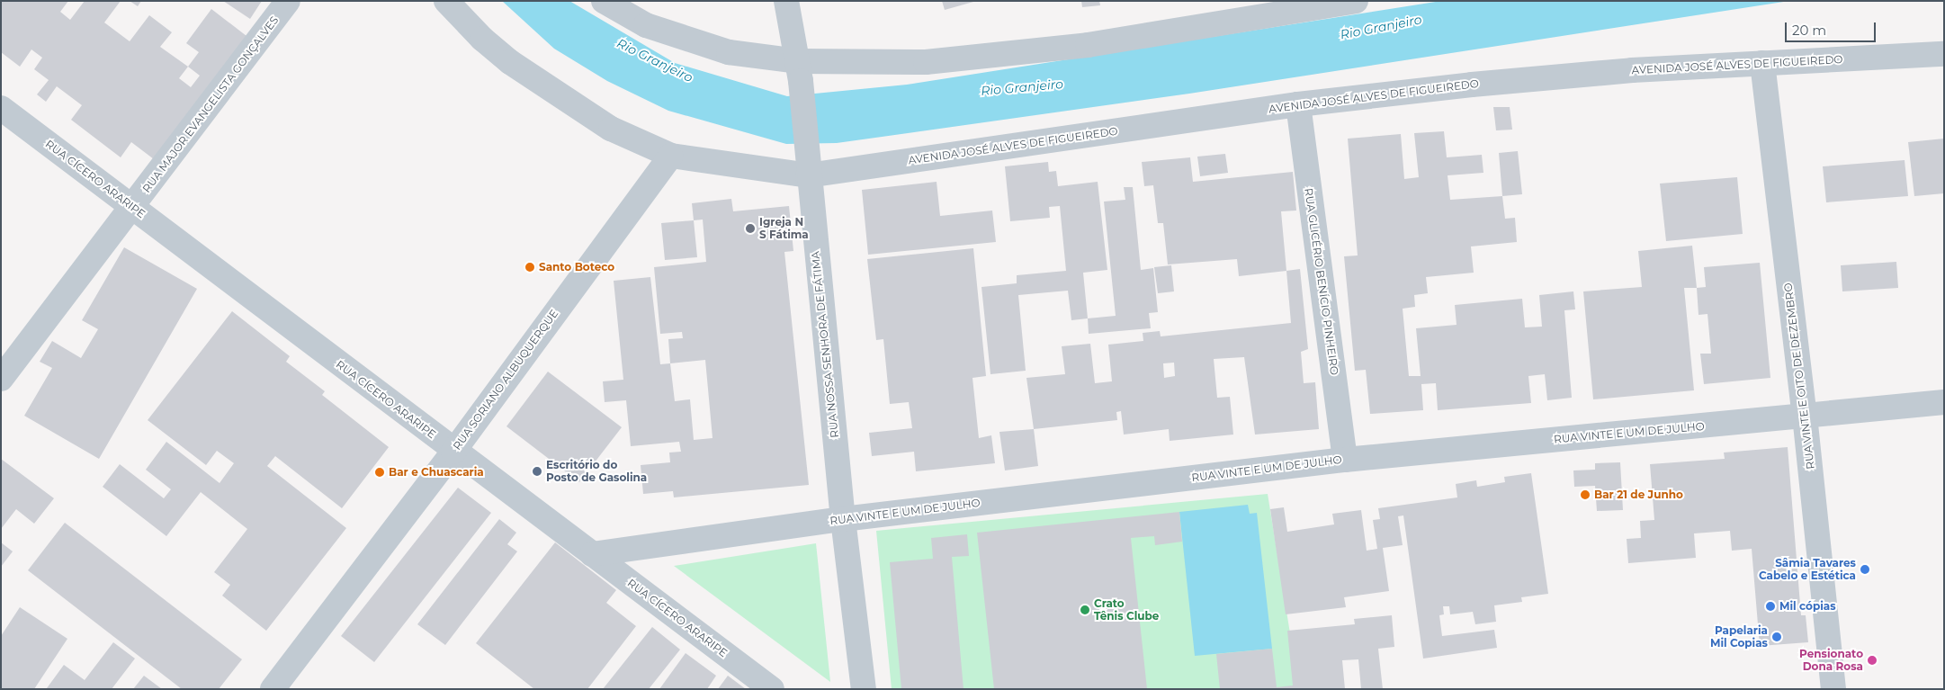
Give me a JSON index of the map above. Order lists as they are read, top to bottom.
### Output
{
  "streets": {
    "street": [
      "AVENIDA JOSÉ ALVES DE FIGUEIREDO",
      "RUA MAJOR EVANGELISTA GONÇALVES",
      "RUA CÍCERO ARARIPE",
      "RUA GLICÉRIO BENÍCIO PINHEIRO",
      "RUA NOSSA SENHORA DE FÁTIMA",
      "RUA VINTE E OITO DE DEZEMBRO",
      "RUA SORIANO ALBUQUERQUE",
      "RUA VINTE E UM DE JULHO"
    ]
  },
  "crossings": [
    ["AVENIDA JOSÉ ALVES DE FIGUEIREDO", "RUA GLICÉRIO BENÍCIO PINHEIRO"],
    ["AVENIDA JOSÉ ALVES DE FIGUEIREDO", "RUA NOSSA SENHORA DE FÁTIMA"],
    ["AVENIDA JOSÉ ALVES DE FIGUEIREDO", "RUA VINTE E OITO DE DEZEMBRO"],
    ["AVENIDA JOSÉ ALVES DE FIGUEIREDO", "RUA SORIANO ALBUQUERQUE"],
    ["RUA MAJOR EVANGELISTA GONÇALVES", "RUA CÍCERO ARARIPE"],
    ["RUA CÍCERO ARARIPE", "RUA SORIANO ALBUQUERQUE"],
    ["RUA CÍCERO ARARIPE", "RUA VINTE E UM DE JULHO"],
    ["RUA GLICÉRIO BENÍCIO PINHEIRO", "RUA VINTE E UM DE JULHO"],
    ["RUA NOSSA SENHORA DE FÁTIMA", "RUA VINTE E UM DE JULHO"],
    ["RUA VINTE E OITO DE DEZEMBRO", "RUA VINTE E UM DE JULHO"]
  ],
  "water": ["Rio Granjeiro"],
  "places": [
    "Igreja N S Fátima",
    "Santo Boteco",
    "Escritório do Posto de Gasolina",
    "Bar e Chuascaria",
    "Bar 21 de Junho",
    "Sâmia Tavares Cabelo e Estética",
    "Mil cópias",
    "Crato Tênis Clube",
    "Papelaria Mil Copias",
    "Pensionato Dona Rosa"
  ],
  "scale_bar": "20 m"
}
